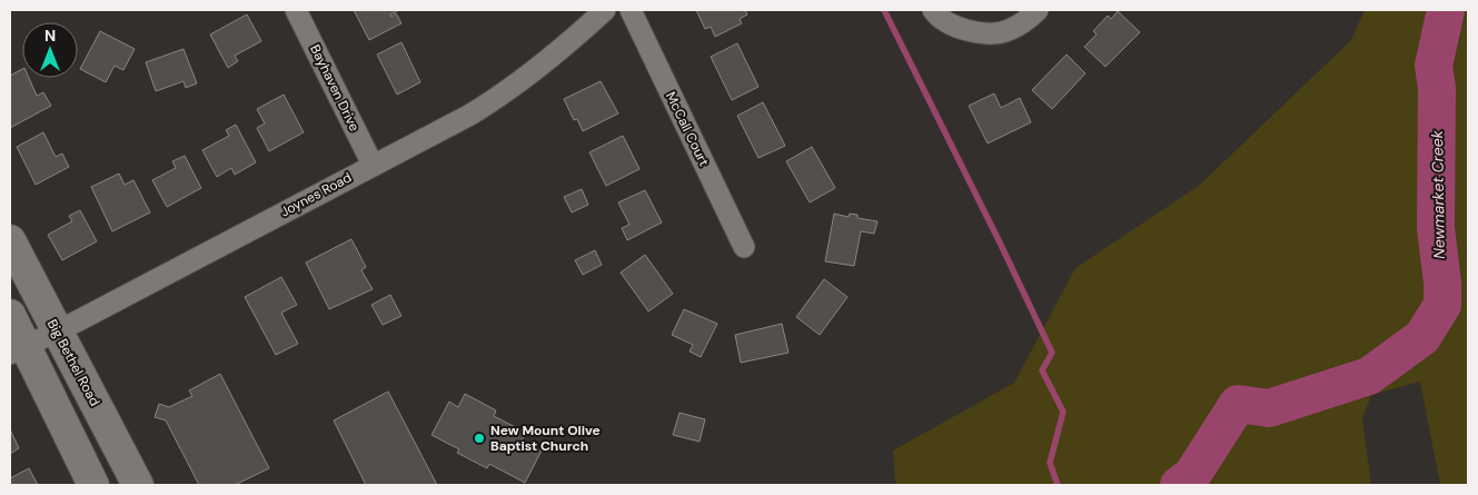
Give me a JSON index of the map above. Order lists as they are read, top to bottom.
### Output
{
  "streets": {
    "main road": ["Big Bethel Road"],
    "street": ["Bayhaven Drive", "McCall Court", "Joynes Road"]
  },
  "crossings": [
    ["Bayhaven Drive", "Joynes Road"],
    ["Joynes Road", "Big Bethel Road"]
  ],
  "water": ["Newmarket Creek"],
  "places": ["New Mount Olive Baptist Church"],
  "north": "top"
}
